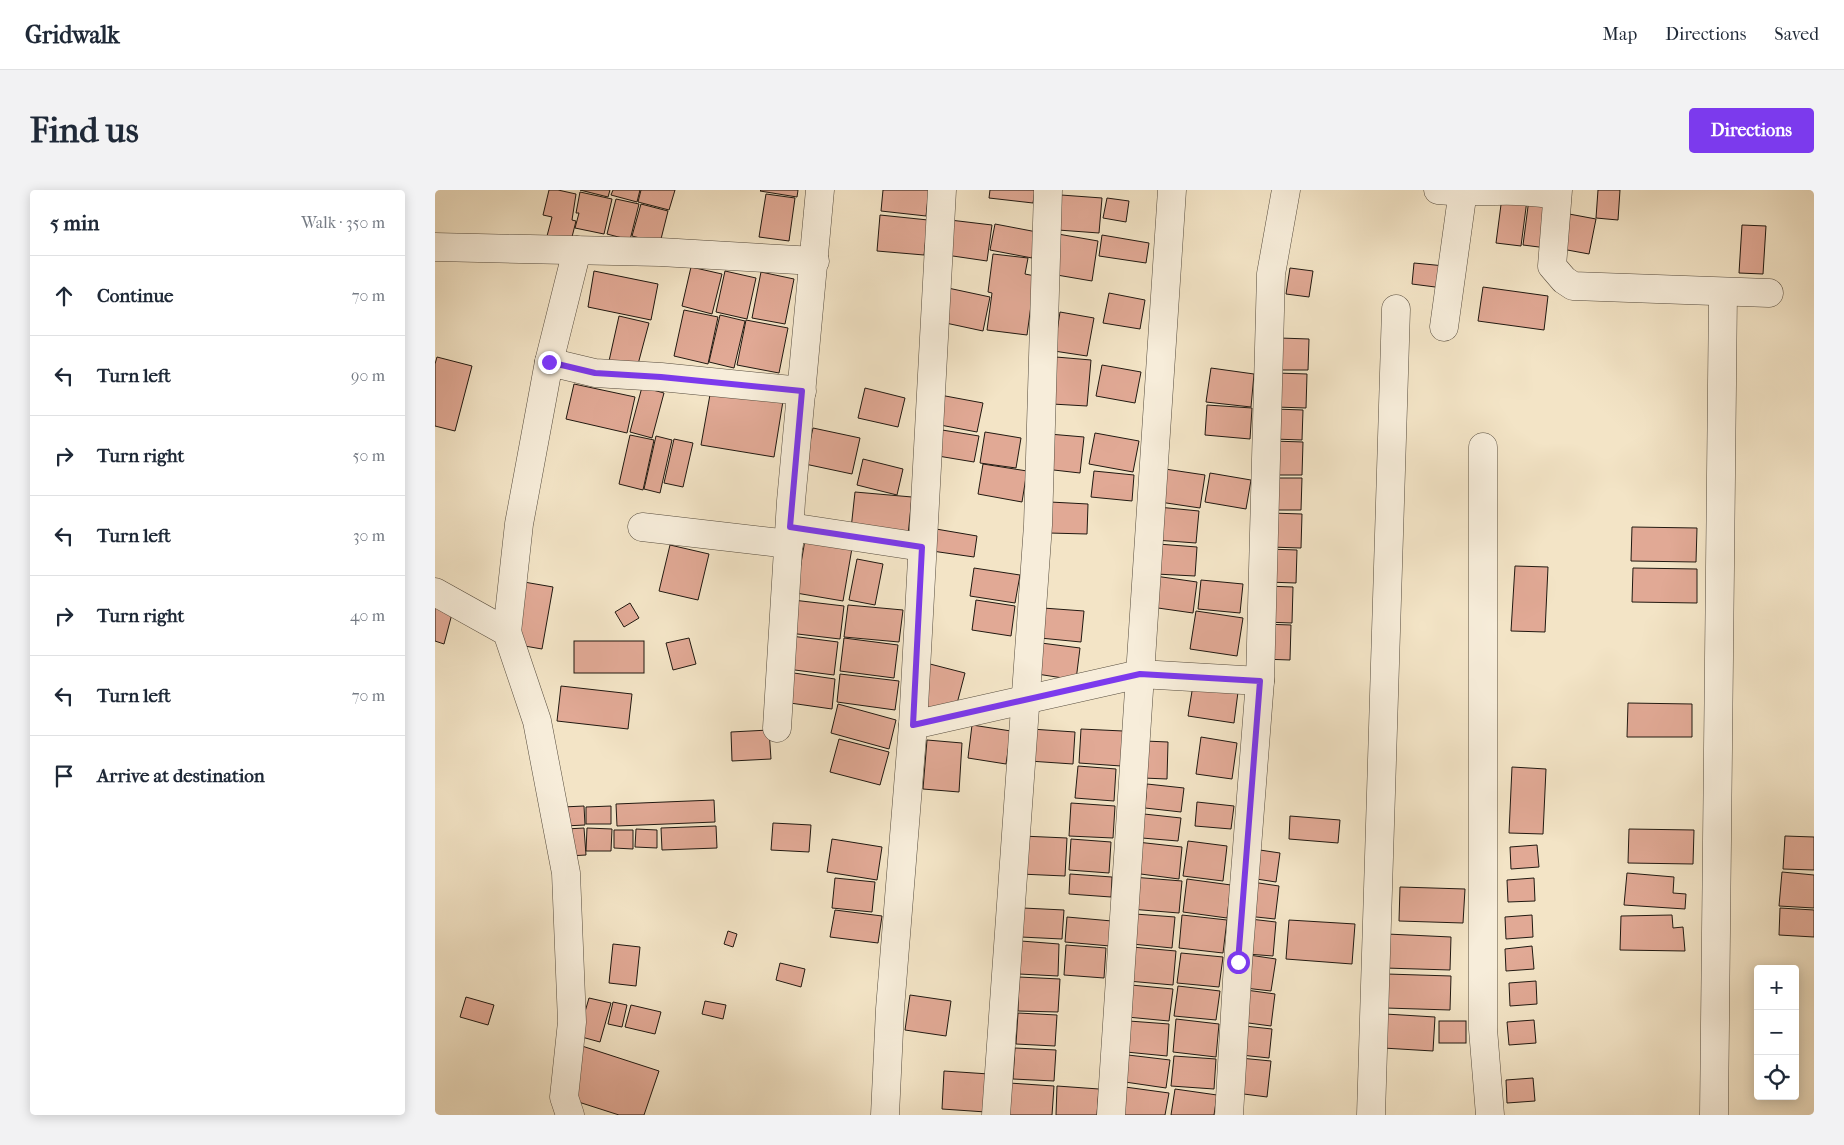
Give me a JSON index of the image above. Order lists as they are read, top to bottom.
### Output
{
  "page": {
    "header": "Gridwalk",
    "nav": ["Map", "Directions", "Saved"],
    "buttons": "Directions",
    "title": "Find us",
    "heading": ["5 min", "Walk · 350 m"],
    "list": [
      ["Continue", "70 m"],
      ["Turn left", "90 m"],
      ["Turn right", "50 m"],
      ["Turn left", "30 m"],
      ["Turn right", "40 m"],
      ["Turn left", "70 m"],
      "Arrive at destination"
    ],
    "map_buttons": ["+", "−"]
  }
}
